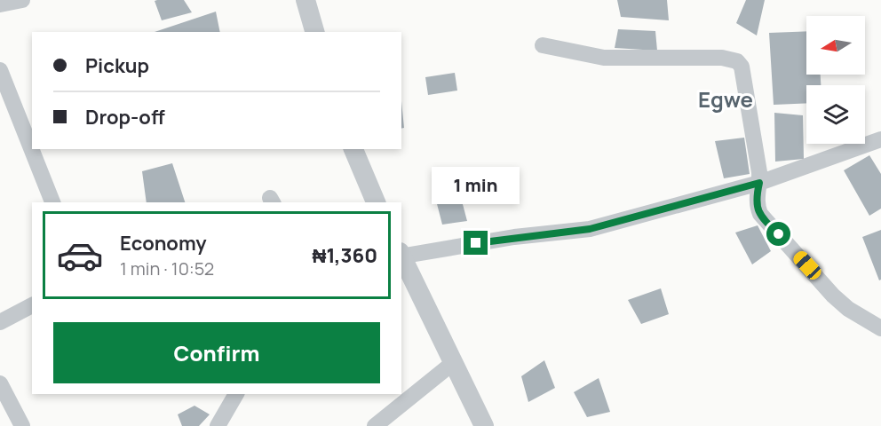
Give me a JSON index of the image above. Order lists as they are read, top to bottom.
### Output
{
  "districts": ["Egwe"],
  "north": "left",
  "page": {
    "banner": ["Pickup", "Drop-off"],
    "bubble": "1 min",
    "list": [
      {
        "name": "Economy",
        "note": "1 min · 10:52",
        "value": "₦1,360"
      }
    ],
    "buttons": "Confirm"
  }
}
